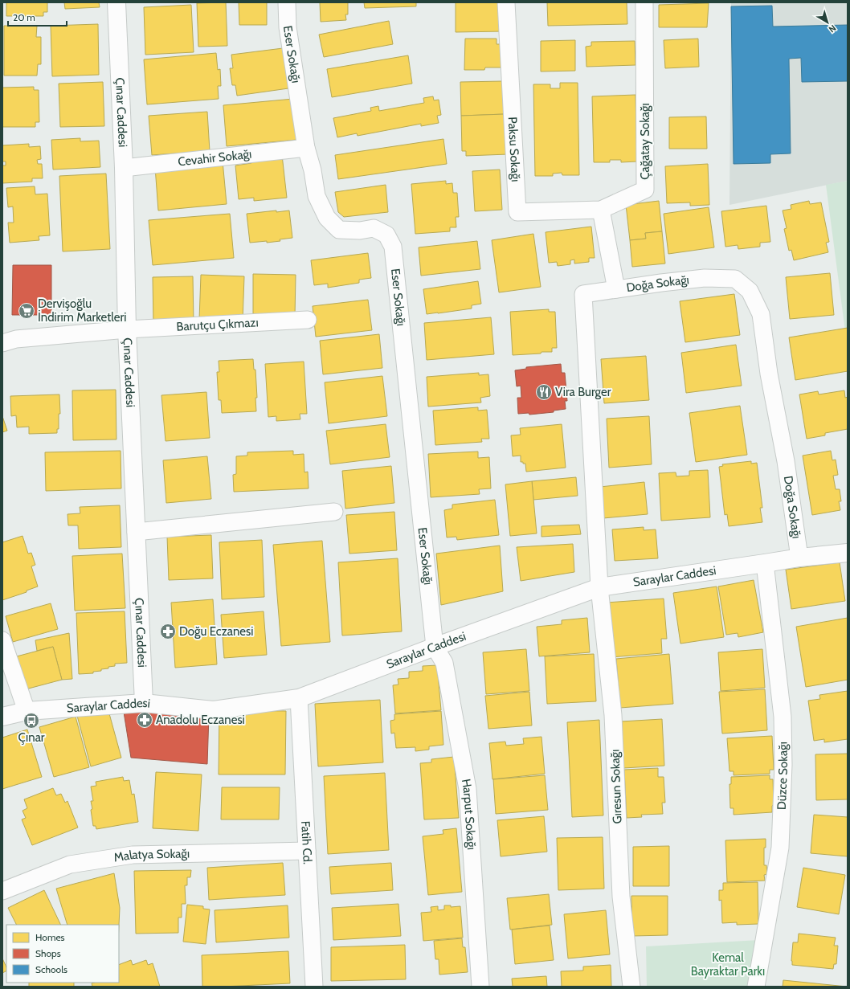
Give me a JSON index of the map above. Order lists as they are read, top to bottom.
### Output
{
  "streets": {
    "street": [
      "Eser Sokağı",
      "Çınar Caddesi",
      "Çağatay Sokağı",
      "Paksu Sokağı",
      "Cevahir Sokağı",
      "Doğa Sokağı",
      "Barutçu Çıkmazı",
      "Saraylar Caddesi",
      "Düzce Sokağı",
      "Gıresun Sokağı",
      "Harput Sokağı",
      "Fatih Cd.",
      "Malatya Sokağı"
    ]
  },
  "crossings": [
    ["Eser Sokağı", "Cevahir Sokağı"],
    ["Eser Sokağı", "Saraylar Caddesi"],
    ["Eser Sokağı", "Harput Sokağı"],
    ["Çınar Caddesi", "Cevahir Sokağı"],
    ["Çınar Caddesi", "Barutçu Çıkmazı"],
    ["Çınar Caddesi", "Saraylar Caddesi"],
    ["Çağatay Sokağı", "Paksu Sokağı"],
    ["Doğa Sokağı", "Saraylar Caddesi"],
    ["Doğa Sokağı", "Gıresun Sokağı"],
    ["Saraylar Caddesi", "Düzce Sokağı"],
    ["Saraylar Caddesi", "Gıresun Sokağı"],
    ["Saraylar Caddesi", "Harput Sokağı"],
    ["Saraylar Caddesi", "Fatih Cd."],
    ["Fatih Cd.", "Malatya Sokağı"]
  ],
  "parks": ["Kemal Bayraktar Parkı"],
  "places": {
    "supermarket": ["Dervişoğlu İndirim Marketleri"],
    "restaurant": ["Vira Burger"],
    "pharmacy": ["Doğu Eczanesi", "Anadolu Eczanesi"],
    "bus stop": ["Çınar"]
  },
  "legend": ["Homes", "Shops", "Schools"],
  "scale_bar": "20 m",
  "north": "bottom right"
}
